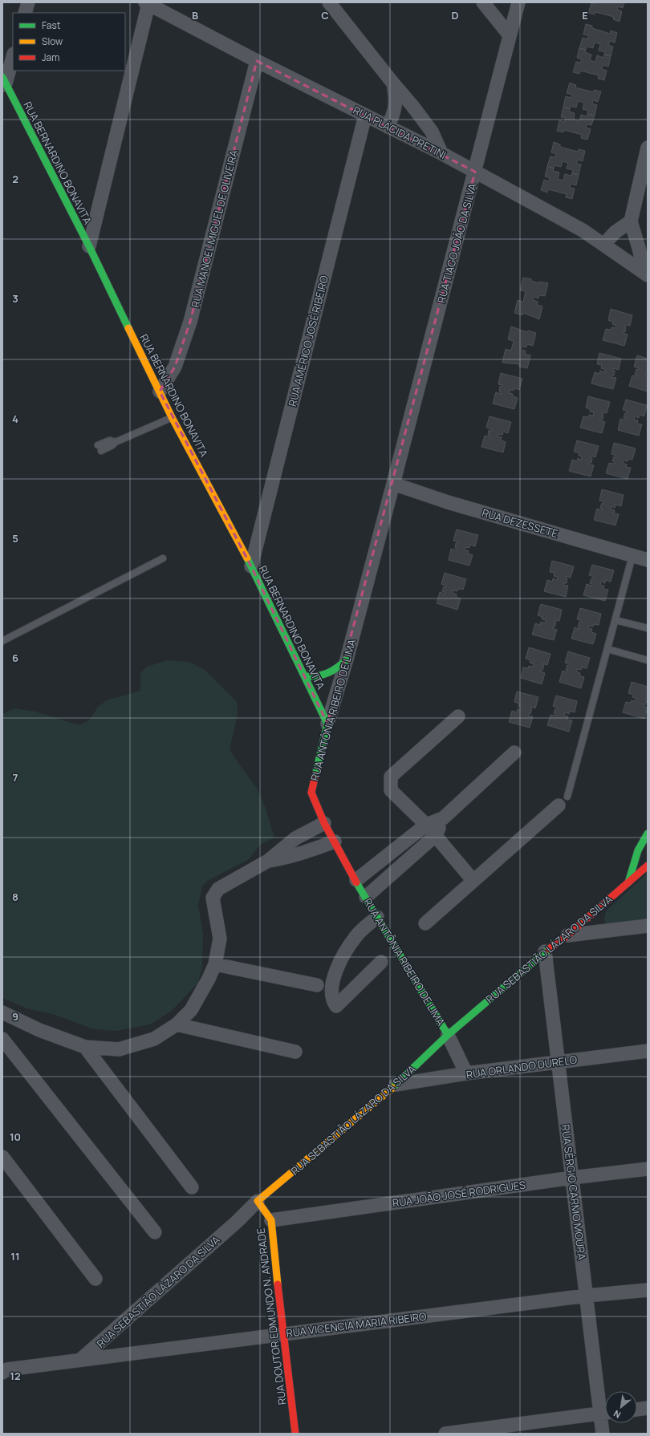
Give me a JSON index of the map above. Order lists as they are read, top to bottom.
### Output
{
  "streets": {
    "street": [
      "RUA PLÁCIDA PRETINI",
      "RUA BERNARDINO BONAVITA",
      "RUA MANOEL MIGUEL DE OLIVEIRA",
      "RUA TIAGO JOÃO DA SILVA",
      "RUA AMÉRICO JOSÉ RIBEIRO",
      "RUA DEZESSETE",
      "RUA ANTÔNIA RIBEIRO DE LIMA",
      "RUA SEBASTIÃO LÁZARO DA SILVA",
      "RUA ORLANDO DURELO",
      "RUA SÉRGIO CARMO MOURA",
      "RUA JOÃO JOSÉ RODRIGUES",
      "RUA DOUTOR EDMUNDO N. ANDRADE",
      "RUA VICENCIA MARIA RIBEIRO"
    ]
  },
  "crossings": [
    ["RUA PLÁCIDA PRETINI", "RUA MANOEL MIGUEL DE OLIVEIRA"],
    ["RUA PLÁCIDA PRETINI", "RUA TIAGO JOÃO DA SILVA"],
    ["RUA PLÁCIDA PRETINI", "RUA AMÉRICO JOSÉ RIBEIRO"],
    ["RUA BERNARDINO BONAVITA", "RUA MANOEL MIGUEL DE OLIVEIRA"],
    ["RUA BERNARDINO BONAVITA", "RUA AMÉRICO JOSÉ RIBEIRO"],
    ["RUA BERNARDINO BONAVITA", "RUA ANTÔNIA RIBEIRO DE LIMA"],
    ["RUA TIAGO JOÃO DA SILVA", "RUA DEZESSETE"],
    ["RUA TIAGO JOÃO DA SILVA", "RUA ANTÔNIA RIBEIRO DE LIMA"],
    ["RUA DEZESSETE", "RUA ANTÔNIA RIBEIRO DE LIMA"],
    ["RUA ANTÔNIA RIBEIRO DE LIMA", "RUA SEBASTIÃO LÁZARO DA SILVA"],
    ["RUA ANTÔNIA RIBEIRO DE LIMA", "RUA ORLANDO DURELO"],
    ["RUA SEBASTIÃO LÁZARO DA SILVA", "RUA ORLANDO DURELO"],
    ["RUA SEBASTIÃO LÁZARO DA SILVA", "RUA SÉRGIO CARMO MOURA"],
    ["RUA SEBASTIÃO LÁZARO DA SILVA", "RUA DOUTOR EDMUNDO N. ANDRADE"],
    ["RUA SEBASTIÃO LÁZARO DA SILVA", "RUA VICENCIA MARIA RIBEIRO"],
    ["RUA ORLANDO DURELO", "RUA SÉRGIO CARMO MOURA"],
    ["RUA SÉRGIO CARMO MOURA", "RUA JOÃO JOSÉ RODRIGUES"],
    ["RUA SÉRGIO CARMO MOURA", "RUA VICENCIA MARIA RIBEIRO"],
    ["RUA JOÃO JOSÉ RODRIGUES", "RUA DOUTOR EDMUNDO N. ANDRADE"],
    ["RUA DOUTOR EDMUNDO N. ANDRADE", "RUA VICENCIA MARIA RIBEIRO"]
  ],
  "legend": ["Fast", "Slow", "Jam"],
  "north": "bottom left",
  "grid": {
    "columns": [
      "B",
      "C",
      "D",
      "E"
    ],
    "rows": [
      "2",
      "3",
      "4",
      "5",
      "6",
      "7",
      "8",
      "9",
      "10",
      "11",
      "12"
    ]
  }
}
